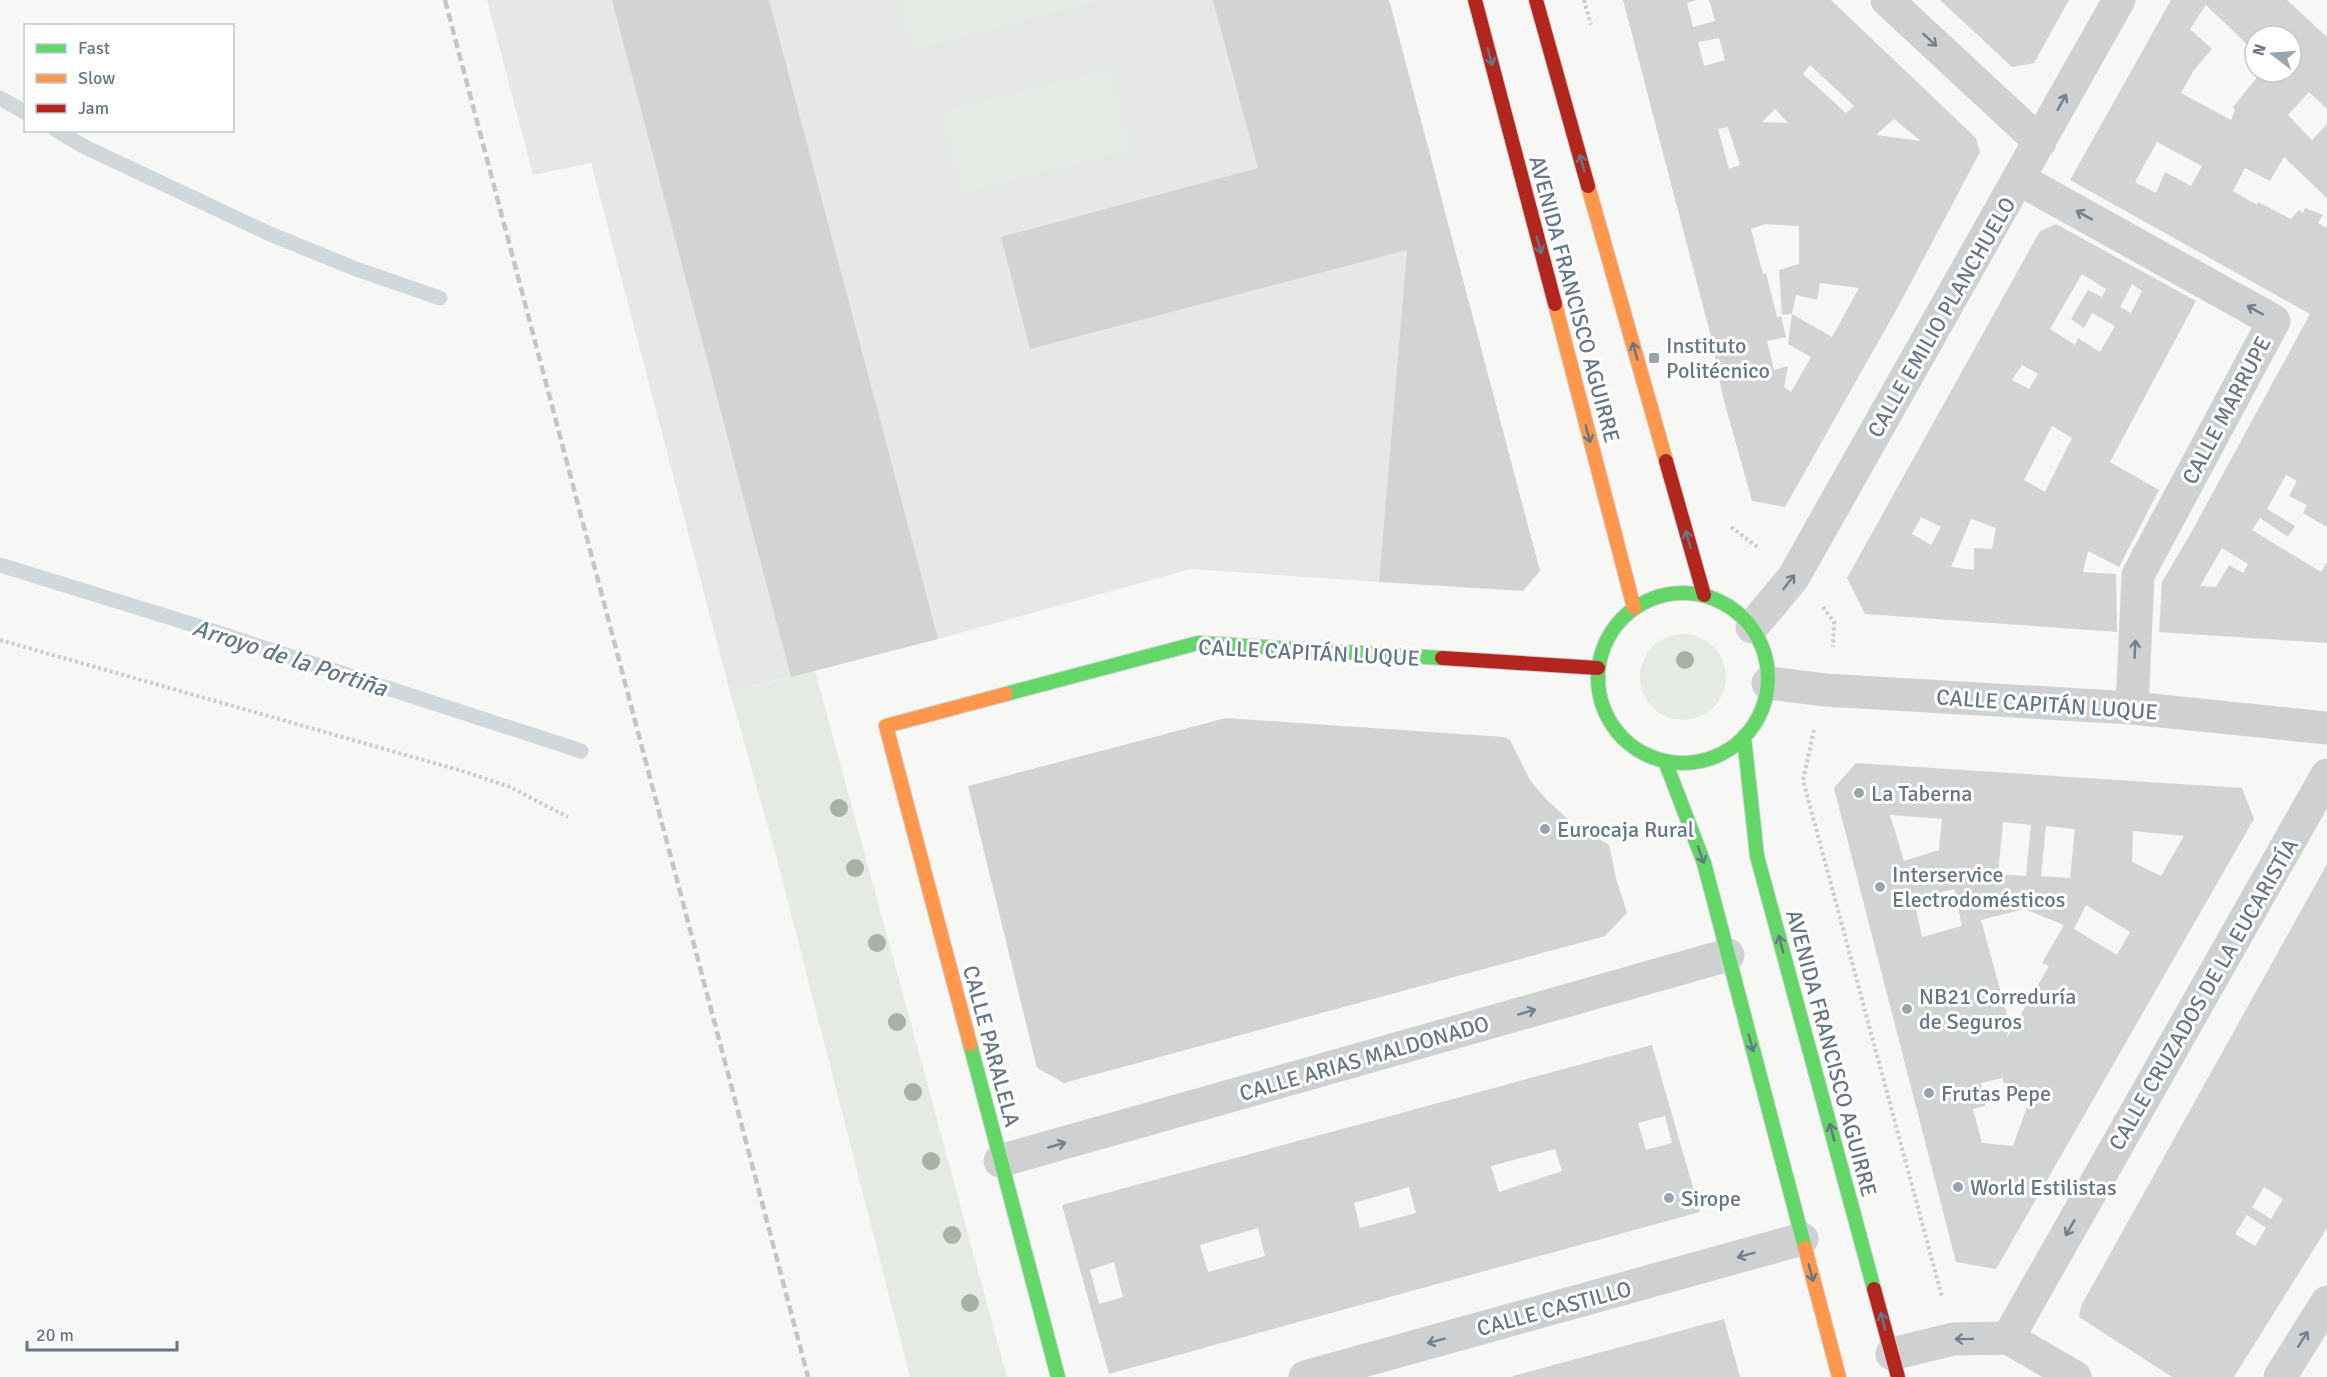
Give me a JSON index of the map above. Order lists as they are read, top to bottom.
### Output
{
  "streets": {
    "main road": ["AVENIDA FRANCISCO AGUIRRE", "CALLE CAPITÁN LUQUE", "CALLE PARALELA"],
    "street": [
      "CALLE EMILIO PLANCHUELO",
      "CALLE MARRUPE",
      "CALLE CRUZADOS DE LA EUCARISTÍA",
      "CALLE ARIAS MALDONADO",
      "CALLE CASTILLO"
    ]
  },
  "crossings": [
    ["AVENIDA FRANCISCO AGUIRRE", "CALLE EMILIO PLANCHUELO"],
    ["AVENIDA FRANCISCO AGUIRRE", "CALLE CAPITÁN LUQUE"],
    ["CALLE EMILIO PLANCHUELO", "CALLE MARRUPE"],
    ["CALLE EMILIO PLANCHUELO", "CALLE CAPITÁN LUQUE"],
    ["CALLE MARRUPE", "CALLE CAPITÁN LUQUE"],
    ["CALLE CAPITÁN LUQUE", "CALLE PARALELA"],
    ["CALLE PARALELA", "CALLE ARIAS MALDONADO"]
  ],
  "one_way": [
    "CALLE EMILIO PLANCHUELO",
    "CALLE CRUZADOS DE LA EUCARISTÍA",
    "CALLE ARIAS MALDONADO",
    "CALLE CASTILLO"
  ],
  "water": ["Arroyo de la Portiña"],
  "places": {
    "transit": ["Instituto Politécnico"],
    "other": [
      "La Taberna",
      "Eurocaja Rural",
      "Interservice Electrodomésticos",
      "NB21 Correduría de Seguros",
      "Frutas Pepe",
      "World Estilistas",
      "Sirope"
    ]
  },
  "legend": ["Fast", "Slow", "Jam"],
  "scale_bar": "20 m",
  "north": "left"
}
